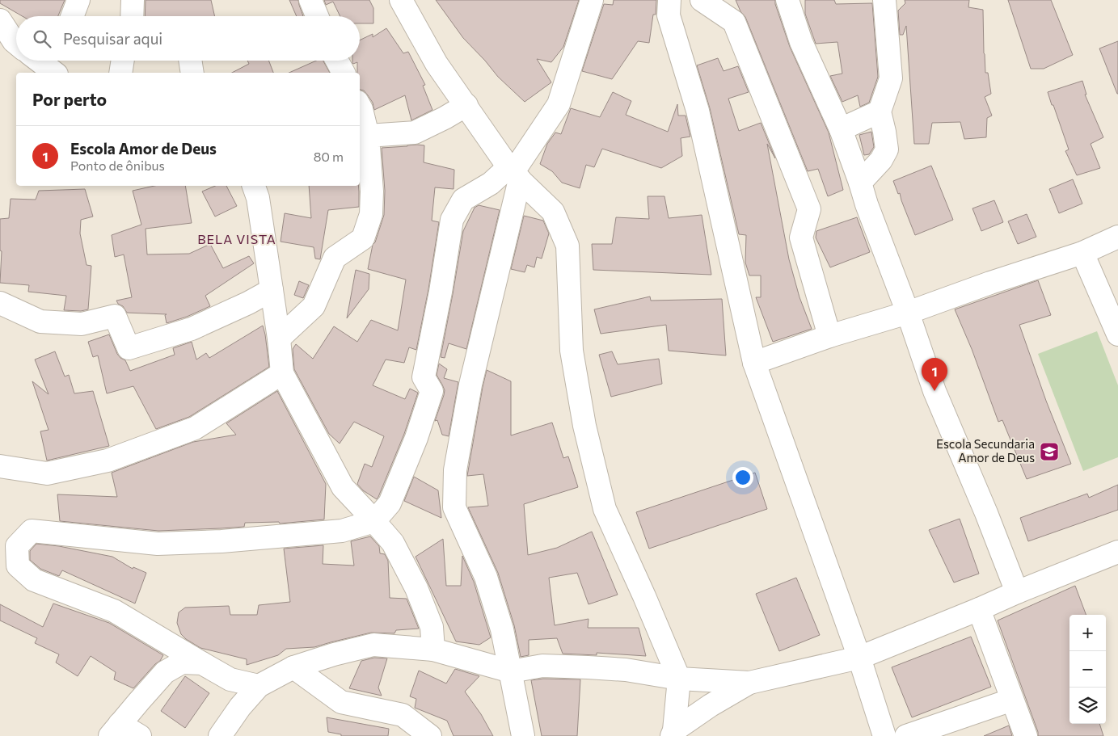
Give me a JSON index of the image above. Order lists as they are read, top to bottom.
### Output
{
  "districts": ["BELA VISTA"],
  "places": {
    "school or university": ["Escola Secundaria Amor de Deus"]
  },
  "page": {
    "search": "Pesquisar aqui",
    "heading": "Por perto",
    "list": [
      {
        "mark": "1",
        "name": "Escola Amor de Deus",
        "note": "Ponto de ônibus",
        "value": "80 m"
      }
    ],
    "pins": "1",
    "map_buttons": ["+", "−"]
  }
}
